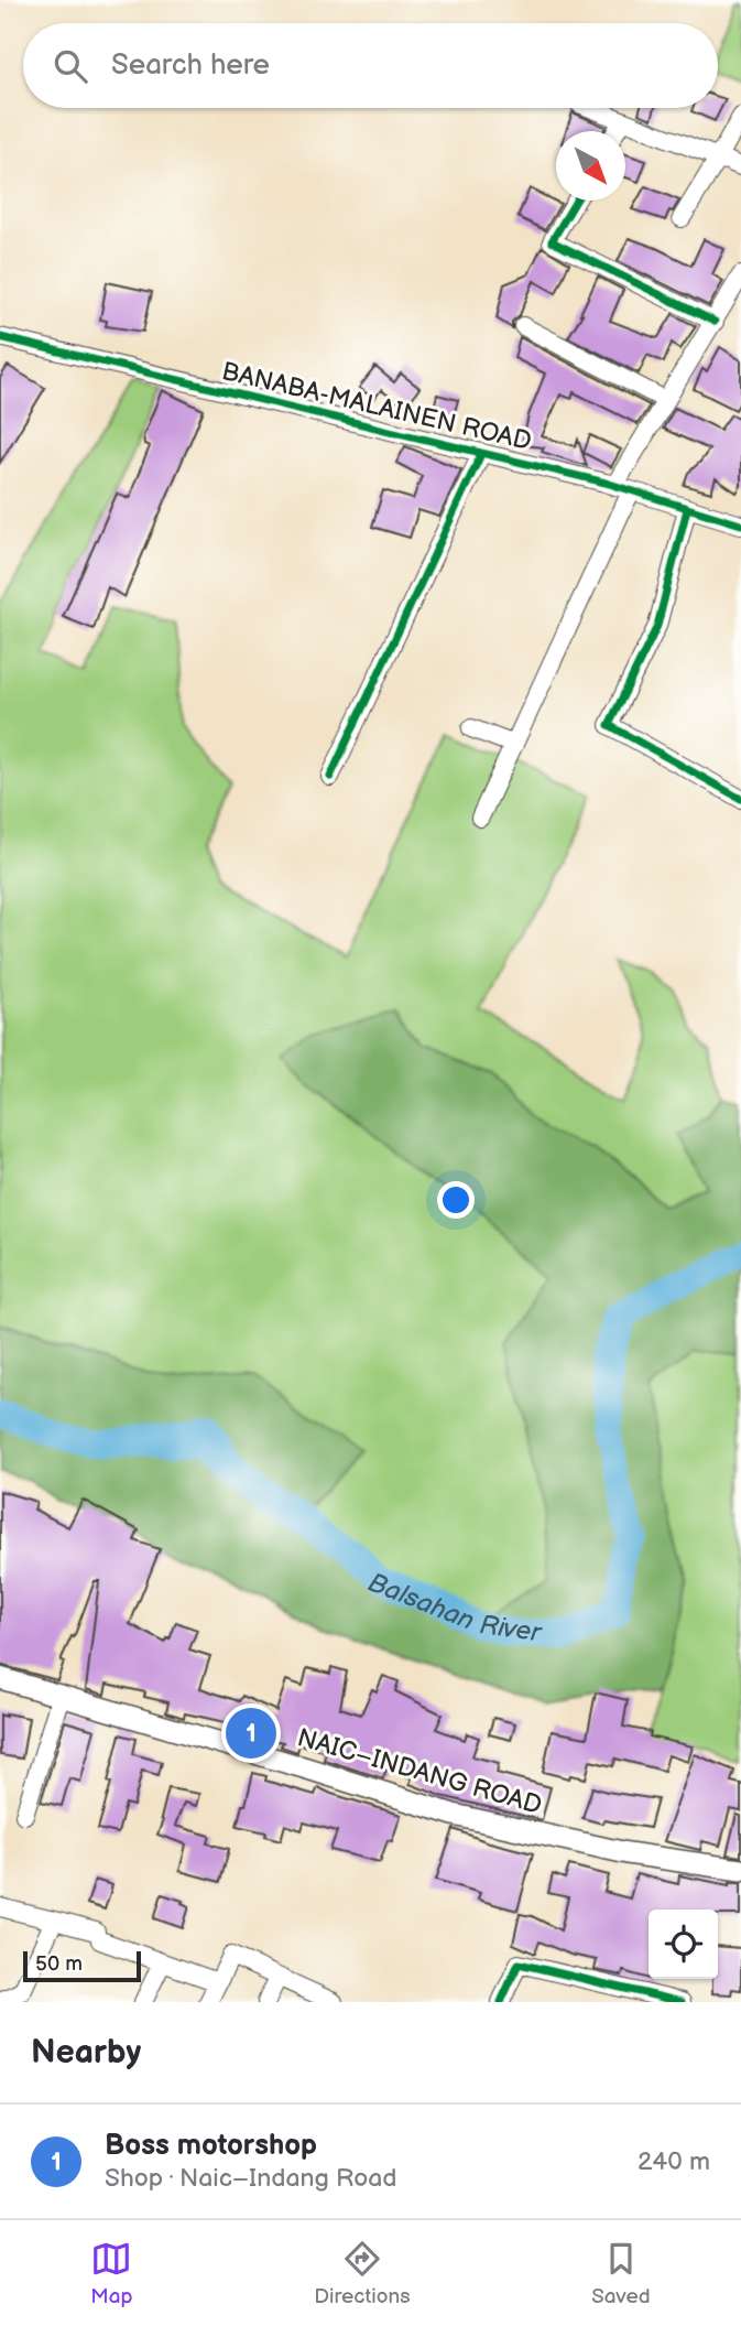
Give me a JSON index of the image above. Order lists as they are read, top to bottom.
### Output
{
  "streets": {
    "main road": ["NAIC–INDANG ROAD"],
    "street": ["BANABA-MALAINEN ROAD"]
  },
  "water": ["Balsahan River"],
  "scale_bar": "50 m",
  "north": "bottom right",
  "page": {
    "search": "Search here",
    "pins": "1",
    "scale": "50 m",
    "heading": "Nearby",
    "list": [
      {
        "mark": "1",
        "name": "Boss motorshop",
        "note": "Shop · Naic–Indang Road",
        "value": "240 m"
      }
    ],
    "nav": ["Map", "Directions", "Saved"]
  }
}
